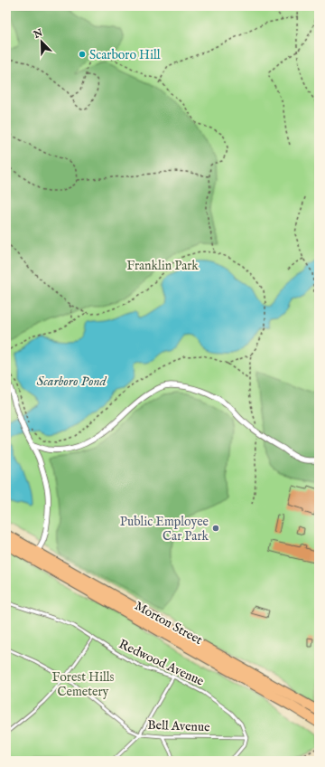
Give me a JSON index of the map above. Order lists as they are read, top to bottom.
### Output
{
  "streets": {
    "highway": ["Morton Street"],
    "lane": ["Redwood Avenue", "Bell Avenue"]
  },
  "crossings": [
    ["Redwood Avenue", "Bell Avenue"]
  ],
  "water": ["Scarboro Pond"],
  "parks": ["Franklin Park", "Forest Hills Cemetery"],
  "places": ["Scarboro Hill", "Public Employee Car Park"],
  "north": "top left"
}
